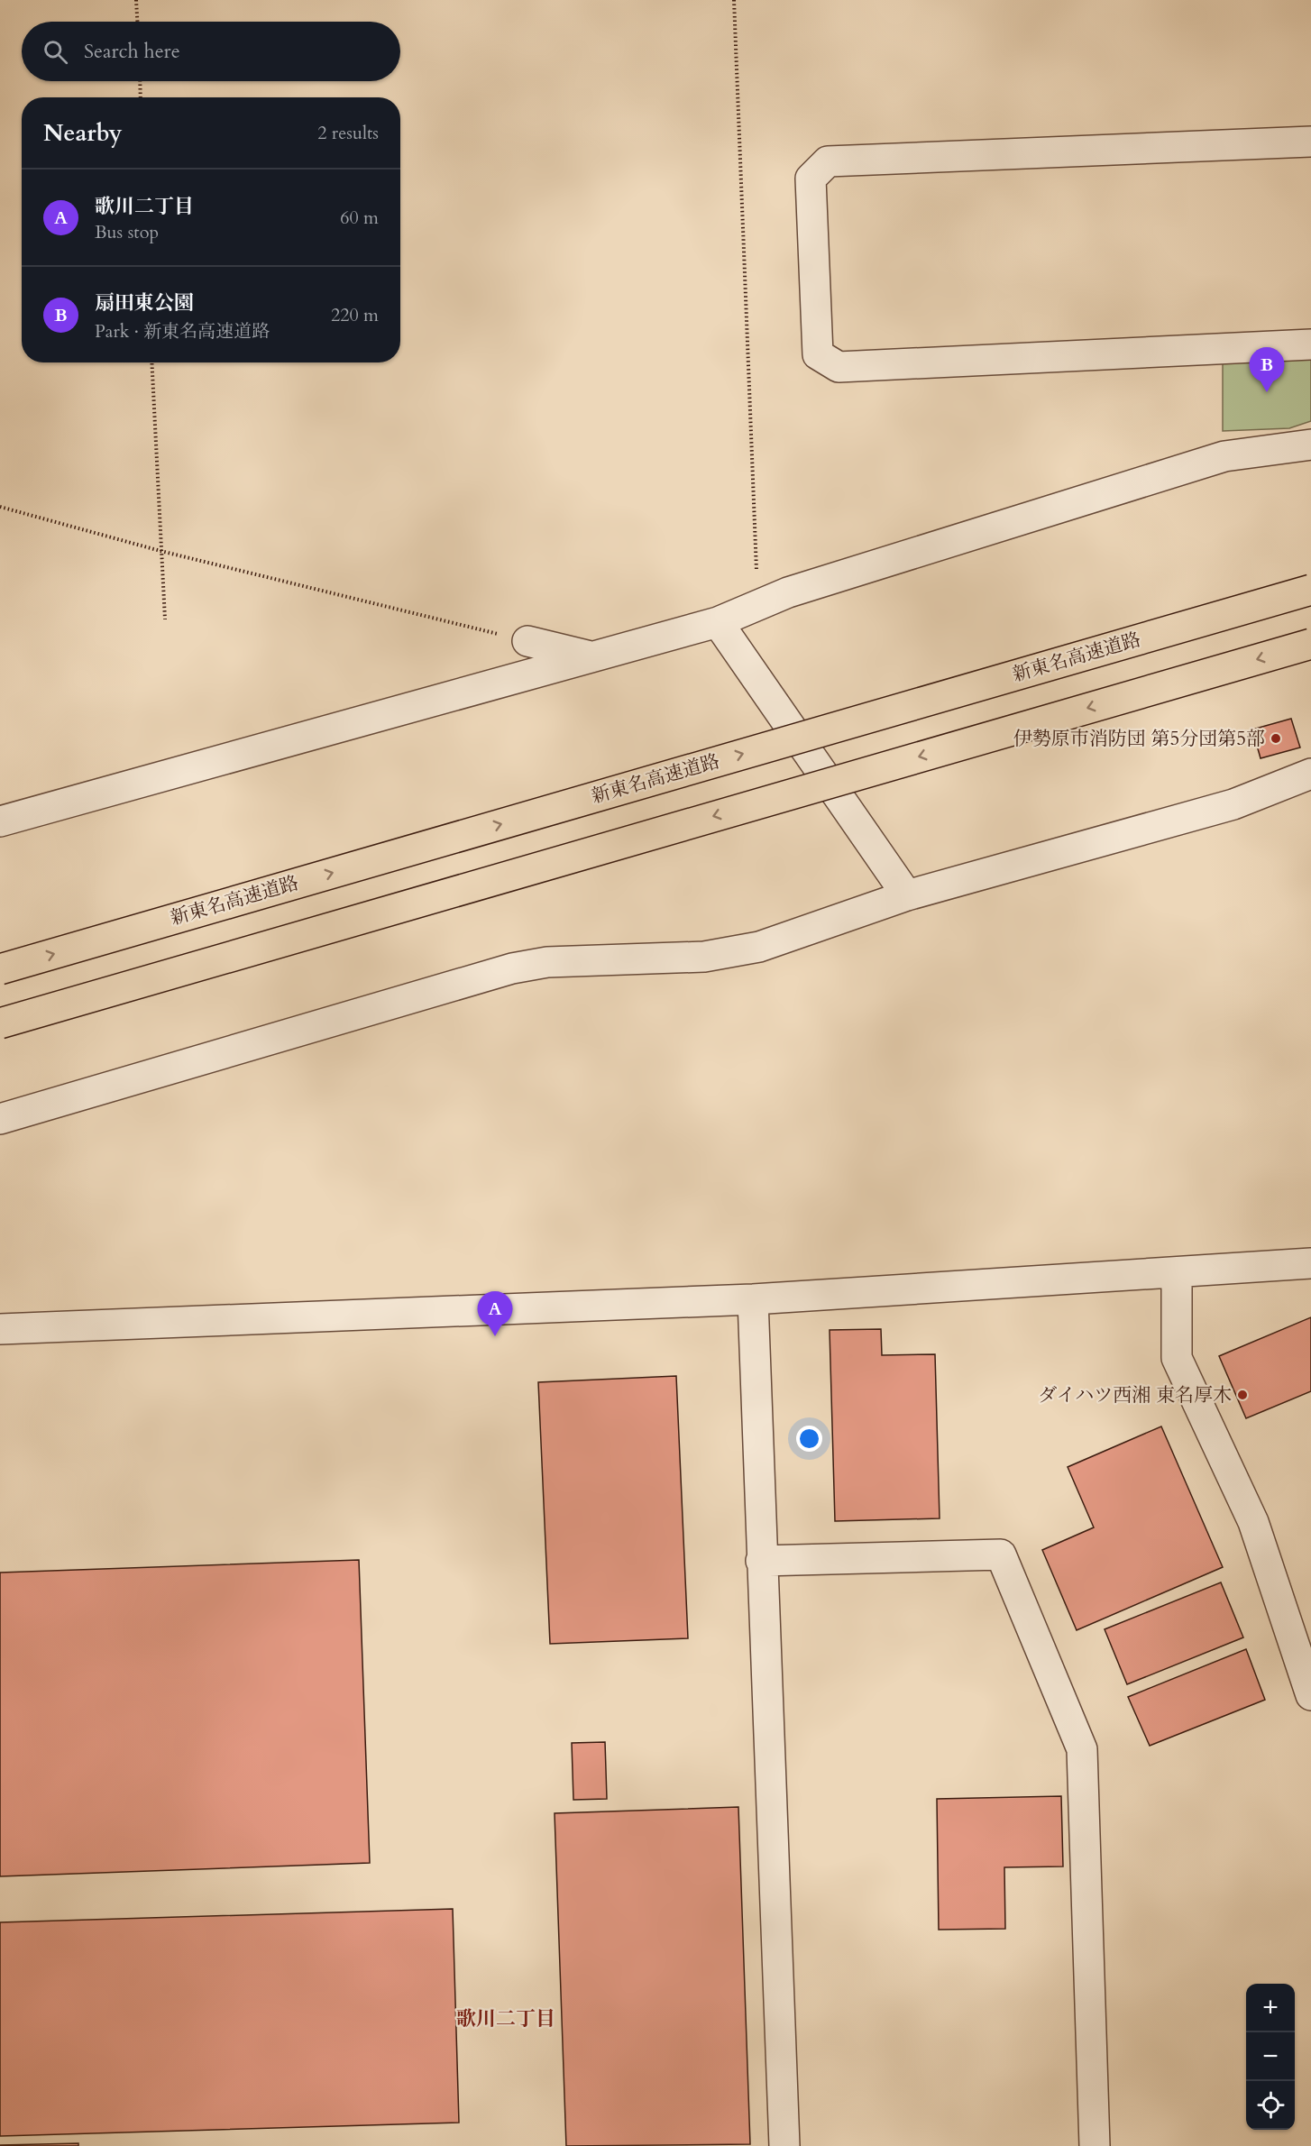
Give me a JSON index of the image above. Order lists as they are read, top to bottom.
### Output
{
  "streets": {
    "highway": ["新東名高速道路"]
  },
  "districts": ["歌川二丁目"],
  "places": ["伊勢原市消防団 第5分団第5部", "ダイハツ西湘 東名厚木"],
  "page": {
    "search": "Search here",
    "heading": ["Nearby", "2 results"],
    "list": [
      {
        "mark": "A",
        "name": "歌川二丁目",
        "note": "Bus stop",
        "value": "60 m"
      },
      {
        "mark": "B",
        "name": "扇田東公園",
        "note": "Park · 新東名高速道路",
        "value": "220 m"
      }
    ],
    "pins": ["B", "A"],
    "map_buttons": ["+", "−"]
  }
}
